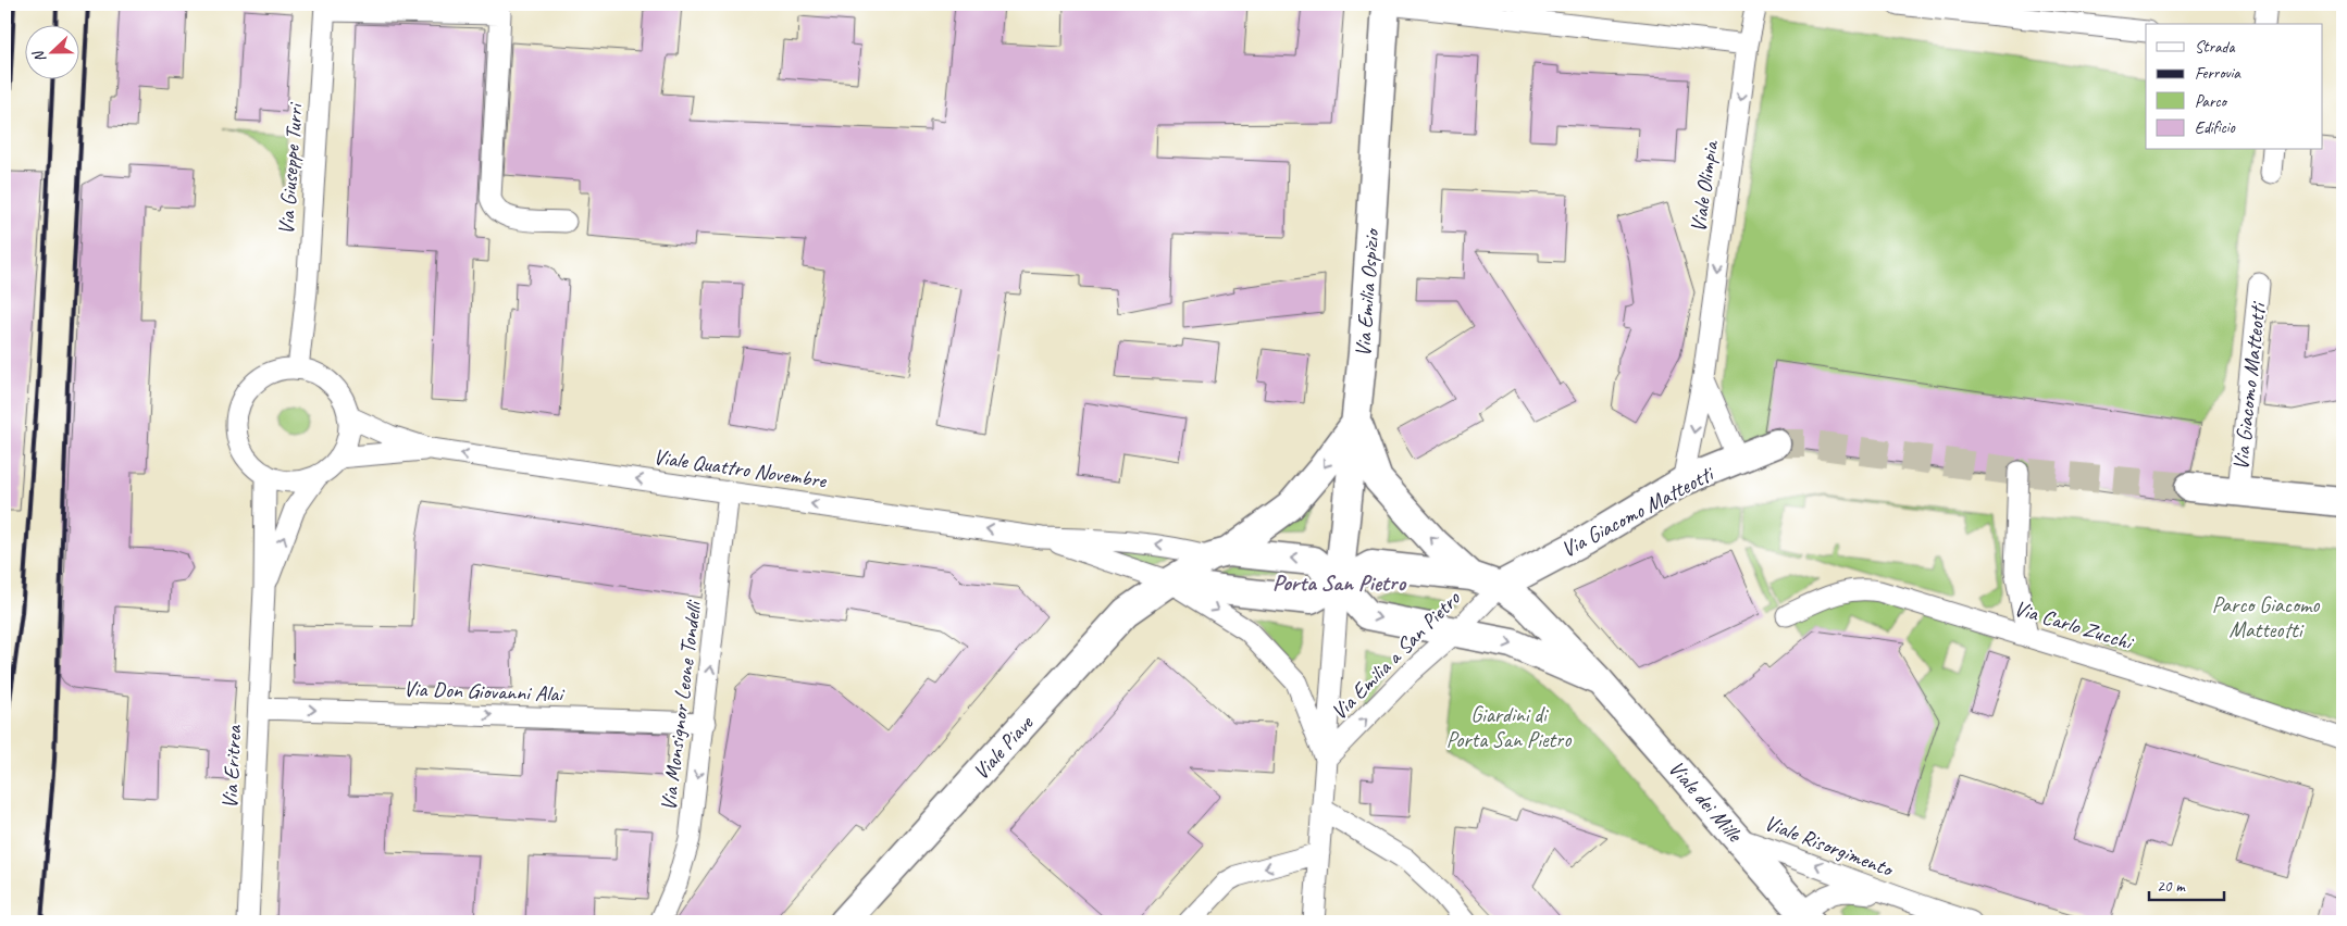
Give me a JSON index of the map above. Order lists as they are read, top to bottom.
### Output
{
  "streets": {
    "main road": [
      "Via Emilia Ospizio",
      "Via Giacomo Matteotti",
      "Viale Piave",
      "Viale dei Mille"
    ],
    "street": [
      "Via Giuseppe Turri",
      "Viale Olimpia",
      "Viale Quattro Novembre",
      "Via Carlo Zucchi",
      "Via Emilia a San Pietro",
      "Via Don Giovanni Alai",
      "Via Monsignor Leone Tondelli",
      "Via Eritrea",
      "Viale Risorgimento"
    ]
  },
  "crossings": [
    ["Via Giuseppe Turri", "Via Eritrea"],
    ["Viale Olimpia", "Via Giacomo Matteotti"],
    ["Via Emilia Ospizio", "Via Emilia a San Pietro"],
    ["Via Emilia Ospizio", "Viale Piave"],
    ["Via Emilia Ospizio", "Viale dei Mille"],
    ["Via Giacomo Matteotti", "Via Emilia a San Pietro"],
    ["Via Giacomo Matteotti", "Viale dei Mille"],
    ["Viale Quattro Novembre", "Via Emilia a San Pietro"],
    ["Viale Quattro Novembre", "Via Monsignor Leone Tondelli"],
    ["Viale Quattro Novembre", "Viale Piave"],
    ["Viale Quattro Novembre", "Viale dei Mille"],
    ["Via Emilia a San Pietro", "Viale Piave"],
    ["Via Emilia a San Pietro", "Viale dei Mille"],
    ["Via Don Giovanni Alai", "Via Monsignor Leone Tondelli"],
    ["Via Don Giovanni Alai", "Via Eritrea"],
    ["Viale Piave", "Viale dei Mille"],
    ["Viale dei Mille", "Viale Risorgimento"]
  ],
  "one_way": [
    "Viale Olimpia",
    "Viale Quattro Novembre",
    "Via Don Giovanni Alai",
    "Viale Risorgimento"
  ],
  "districts": ["Porta San Pietro"],
  "parks": ["Parco Giacomo Matteotti", "Giardini di Porta San Pietro"],
  "legend": [
    "Strada",
    "Ferrovia",
    "Parco",
    "Edificio"
  ],
  "scale_bar": "20 m",
  "north": "left"
}
